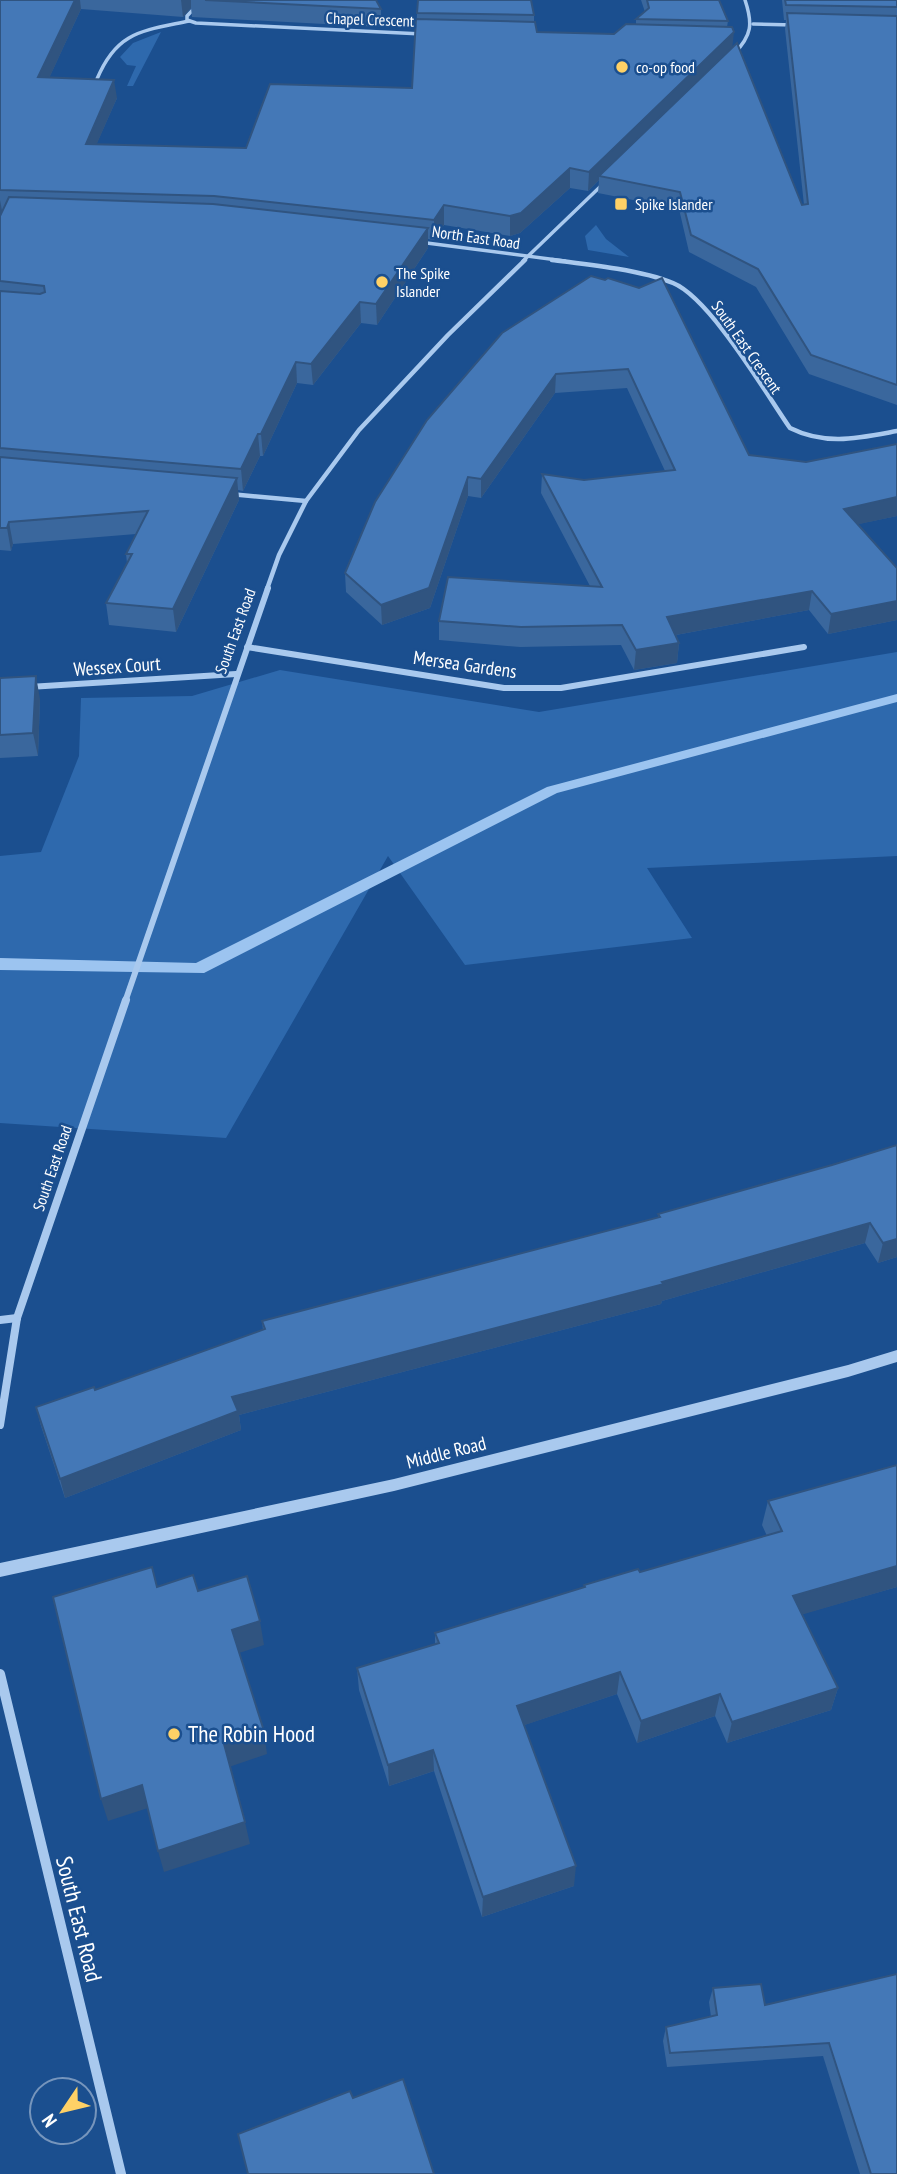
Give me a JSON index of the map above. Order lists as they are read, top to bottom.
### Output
{
  "streets": {
    "street": [
      "Chapel Crescent",
      "North East Road",
      "South East Crescent",
      "South East Road",
      "Mersea Gardens",
      "Wessex Court",
      "Middle Road"
    ]
  },
  "crossings": [
    ["North East Road", "South East Crescent"],
    ["North East Road", "South East Road"],
    ["South East Crescent", "South East Road"],
    ["South East Road", "Mersea Gardens"],
    ["South East Road", "Wessex Court"]
  ],
  "places": {
    "other": ["co-op food", "The Spike Islander", "The Robin Hood"],
    "transit": ["Spike Islander"]
  },
  "north": "bottom left"
}
